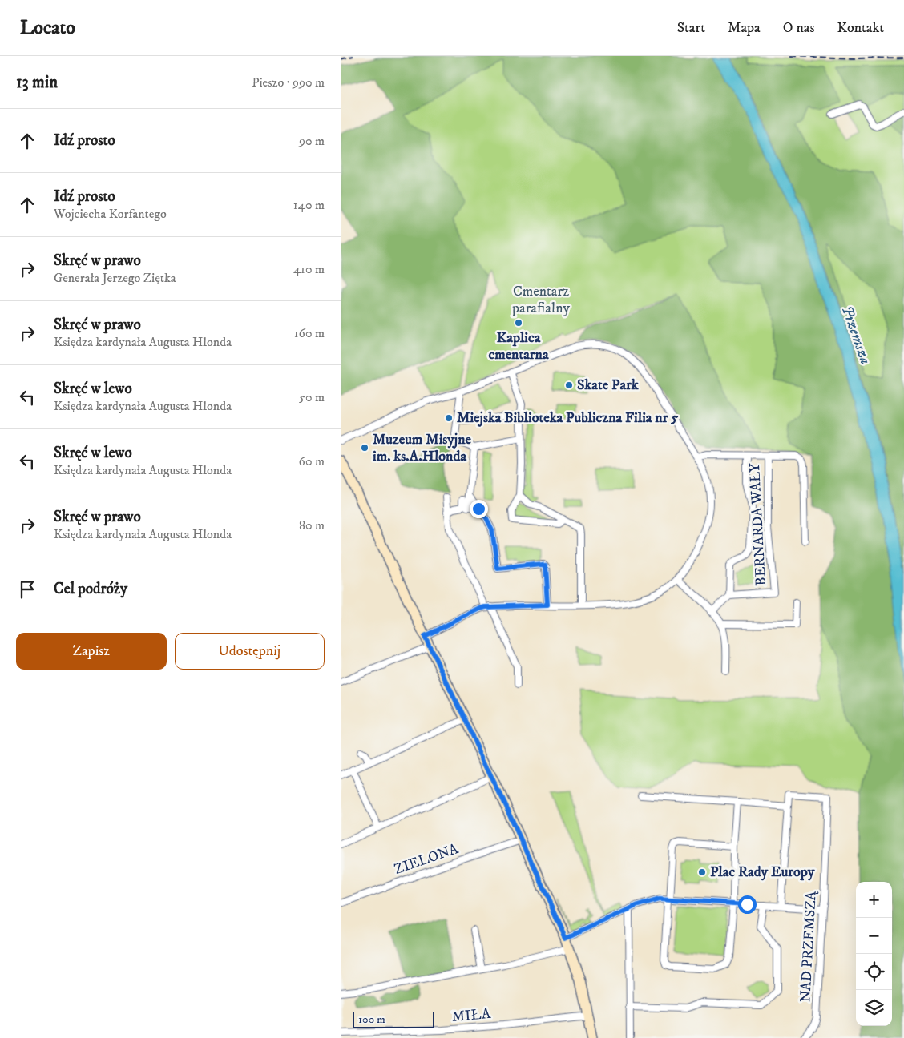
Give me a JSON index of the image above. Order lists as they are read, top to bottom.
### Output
{
  "streets": {
    "street": [
      "BERNARDA WAŁY",
      "ZIELONA",
      "NAD PRZEMSZĄ",
      "MIŁA"
    ]
  },
  "water": ["Przemsza"],
  "parks": ["Cmentarz parafialny"],
  "places": [
    "Kaplica cmentarna",
    "Skate Park",
    "Miejska Biblioteka Publiczna Filia nr 5",
    "Muzeum Misyjne im. ks.A.Hlonda",
    "Plac Rady Europy"
  ],
  "scale_bar": "100 m",
  "page": {
    "header": "Locato",
    "nav": [
      "Start",
      "Mapa",
      "O nas",
      "Kontakt"
    ],
    "heading": ["13 min", "Pieszo · 990 m"],
    "list": [
      ["Idź prosto", "90 m"],
      ["Idź prosto", "Wojciecha Korfantego", "140 m"],
      ["Skręć w prawo", "Generała Jerzego Ziętka", "410 m"],
      ["Skręć w prawo", "Księdza kardynała Augusta Hlonda", "160 m"],
      ["Skręć w lewo", "Księdza kardynała Augusta Hlonda", "50 m"],
      ["Skręć w lewo", "Księdza kardynała Augusta Hlonda", "60 m"],
      ["Skręć w prawo", "Księdza kardynała Augusta Hlonda", "80 m"],
      "Cel podróży"
    ],
    "buttons": ["Zapisz", "Udostępnij"],
    "map_buttons": ["+", "−"],
    "scale": "100 m"
  }
}
